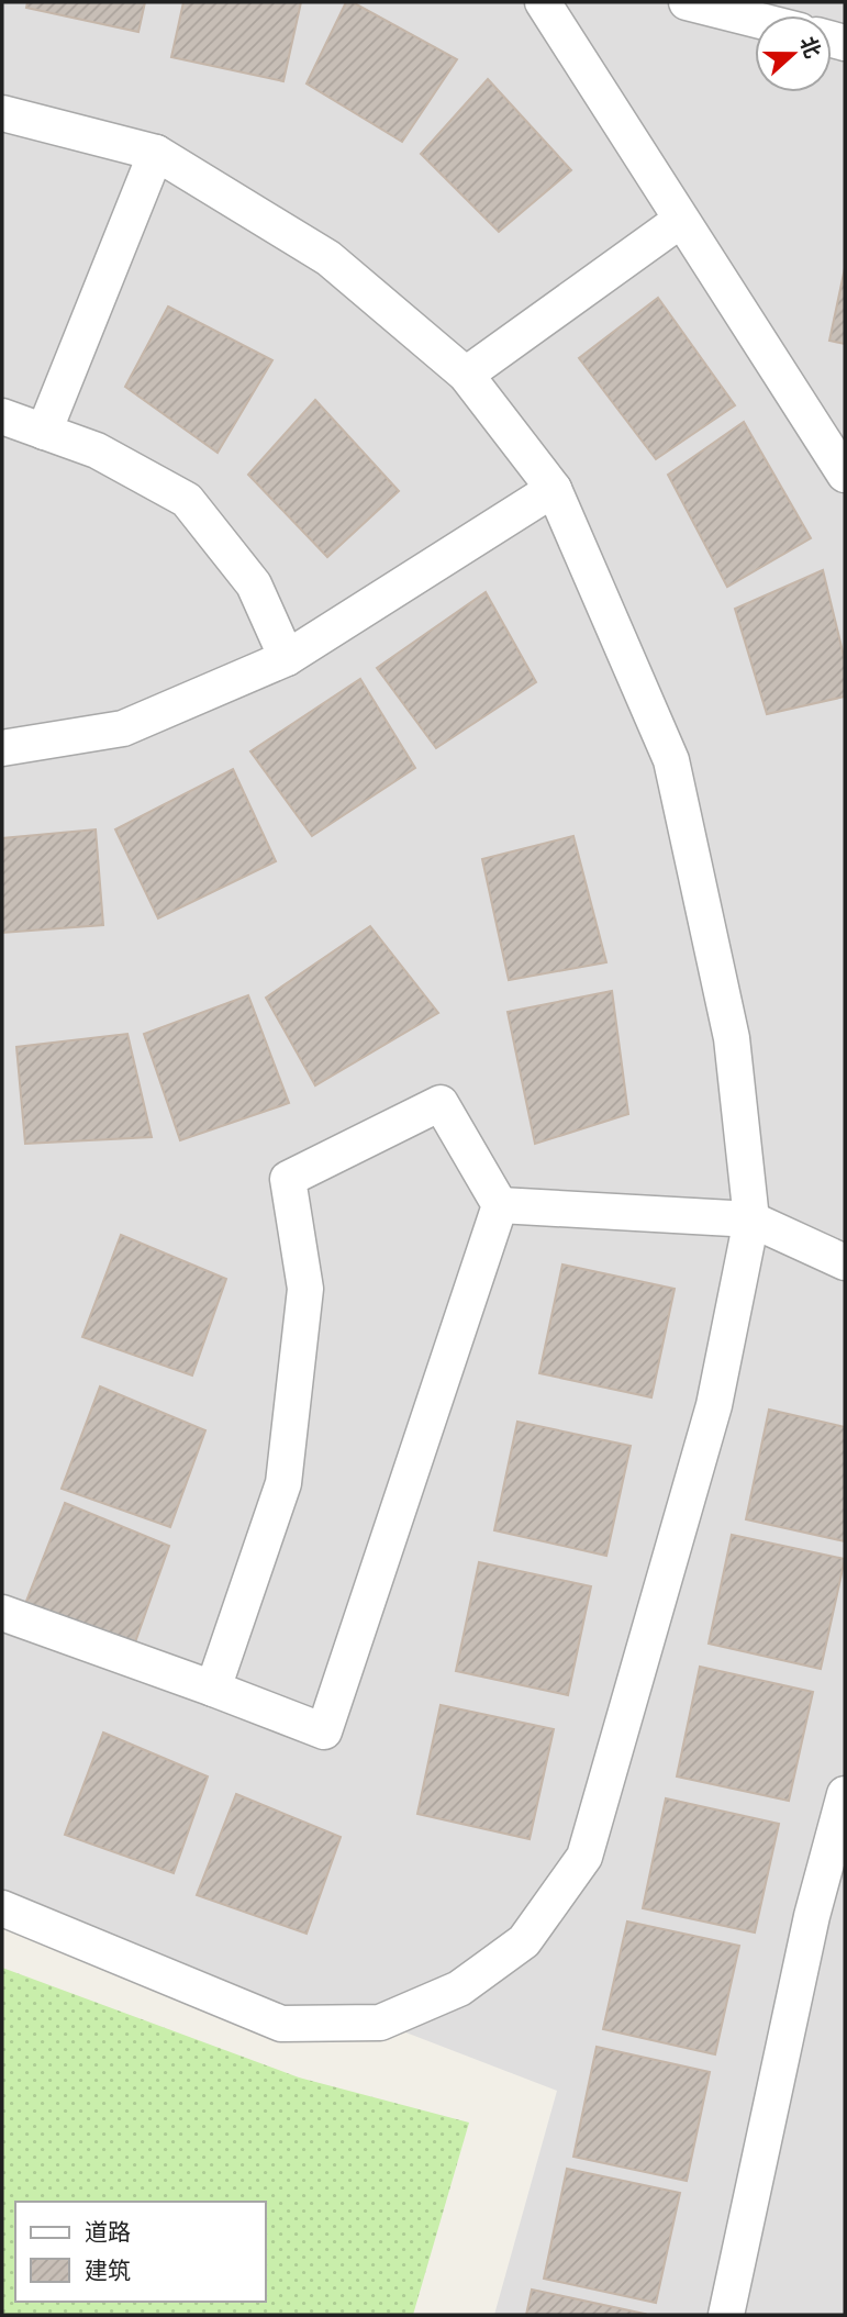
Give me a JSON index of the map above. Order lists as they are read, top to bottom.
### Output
{
  "legend": ["道路", "建筑"],
  "north": "right"
}
